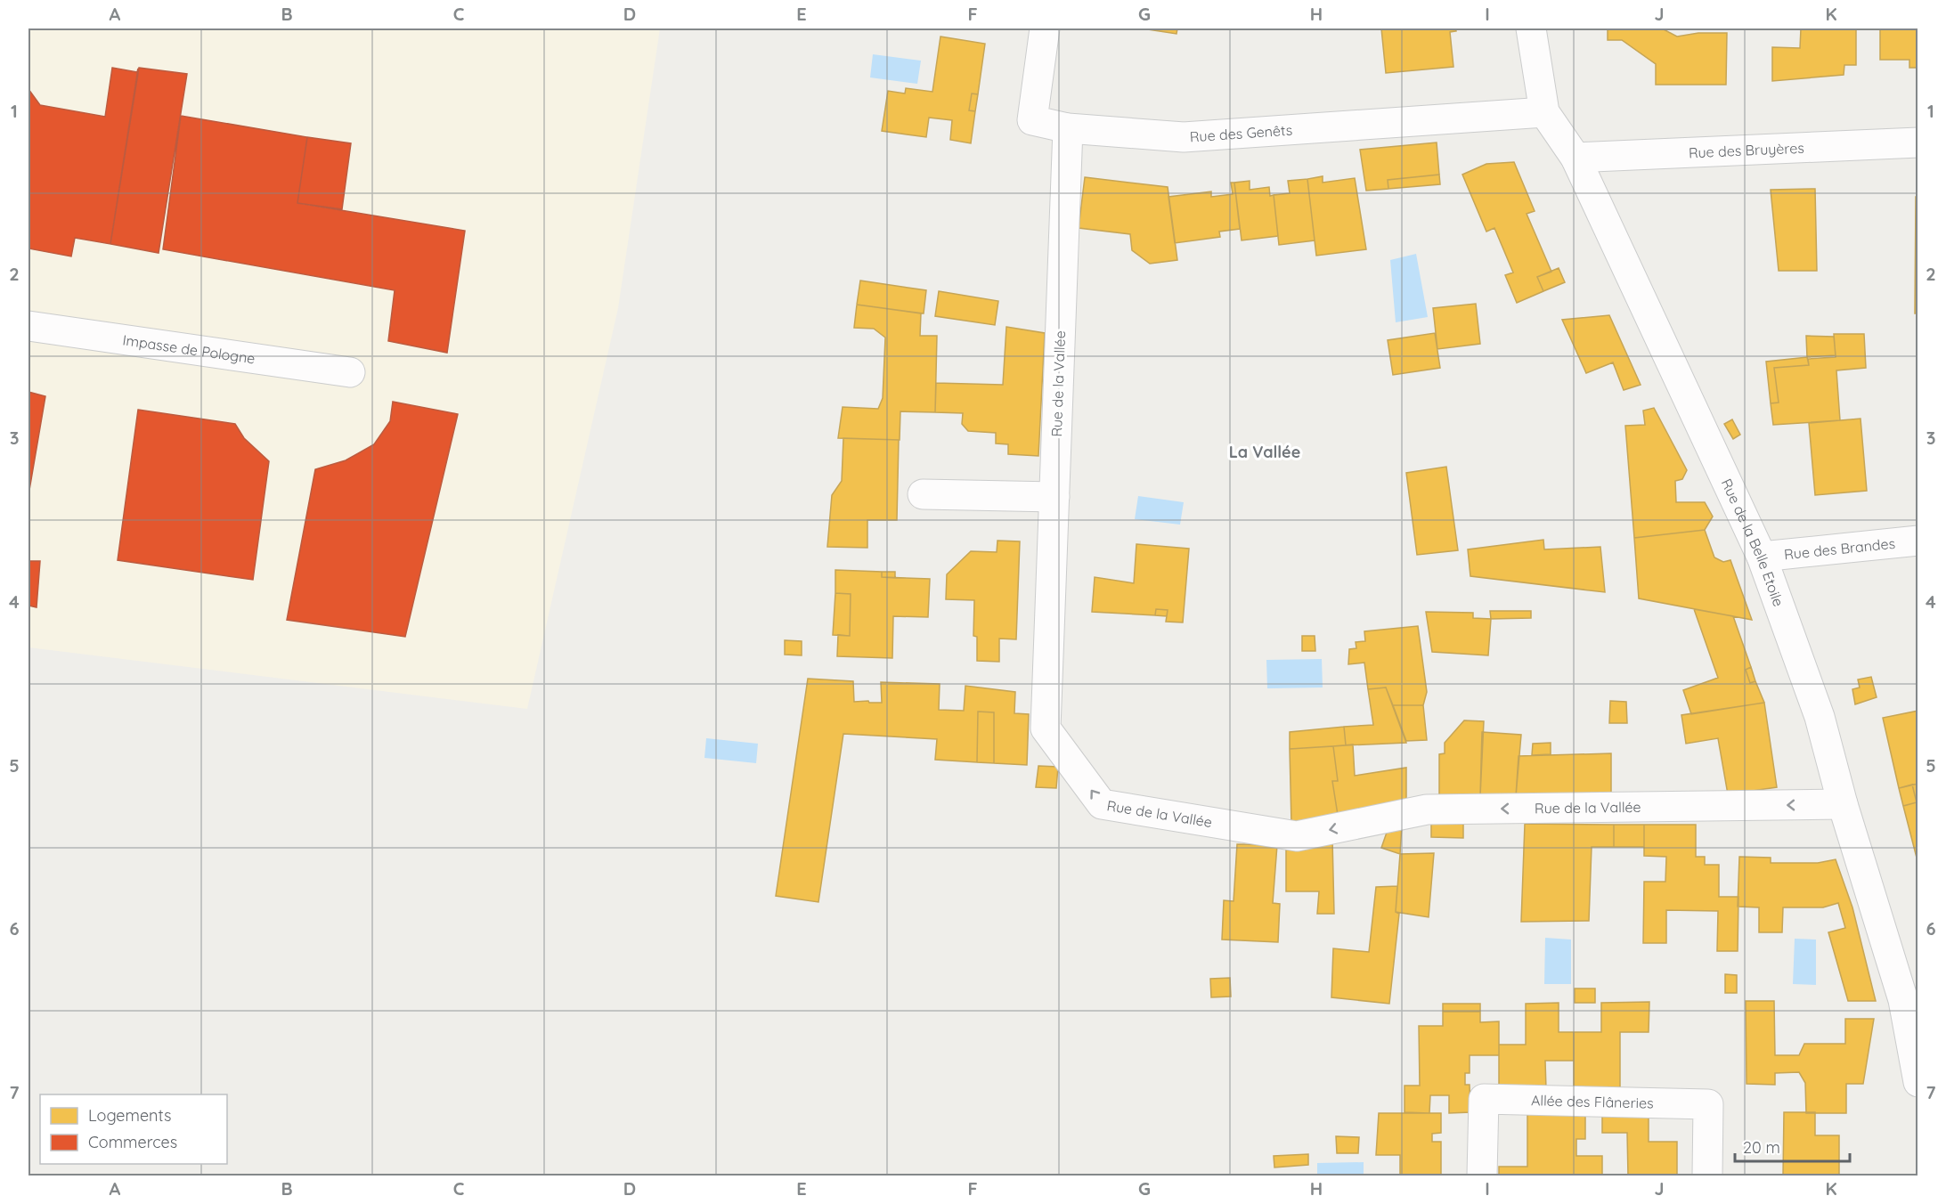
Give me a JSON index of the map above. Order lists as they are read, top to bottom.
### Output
{
  "streets": {
    "street": [
      "Rue des Genêts",
      "Rue des Bruyères",
      "Impasse de Pologne",
      "Rue de la Vallée",
      "Rue de la Belle Etoile",
      "Rue des Brandes",
      "Allée des Flâneries"
    ]
  },
  "crossings": [
    ["Rue des Genêts", "Rue de la Vallée"],
    ["Rue des Genêts", "Rue de la Belle Etoile"],
    ["Rue des Bruyères", "Rue de la Belle Etoile"],
    ["Rue de la Vallée", "Rue de la Belle Etoile"],
    ["Rue de la Belle Etoile", "Rue des Brandes"]
  ],
  "districts": ["La Vallée"],
  "legend": ["Logements", "Commerces"],
  "scale_bar": "20 m",
  "grid": {
    "columns": [
      "A",
      "B",
      "C",
      "D",
      "E",
      "F",
      "G",
      "H",
      "I",
      "J",
      "K"
    ],
    "rows": [
      "1",
      "2",
      "3",
      "4",
      "5",
      "6",
      "7"
    ]
  }
}
